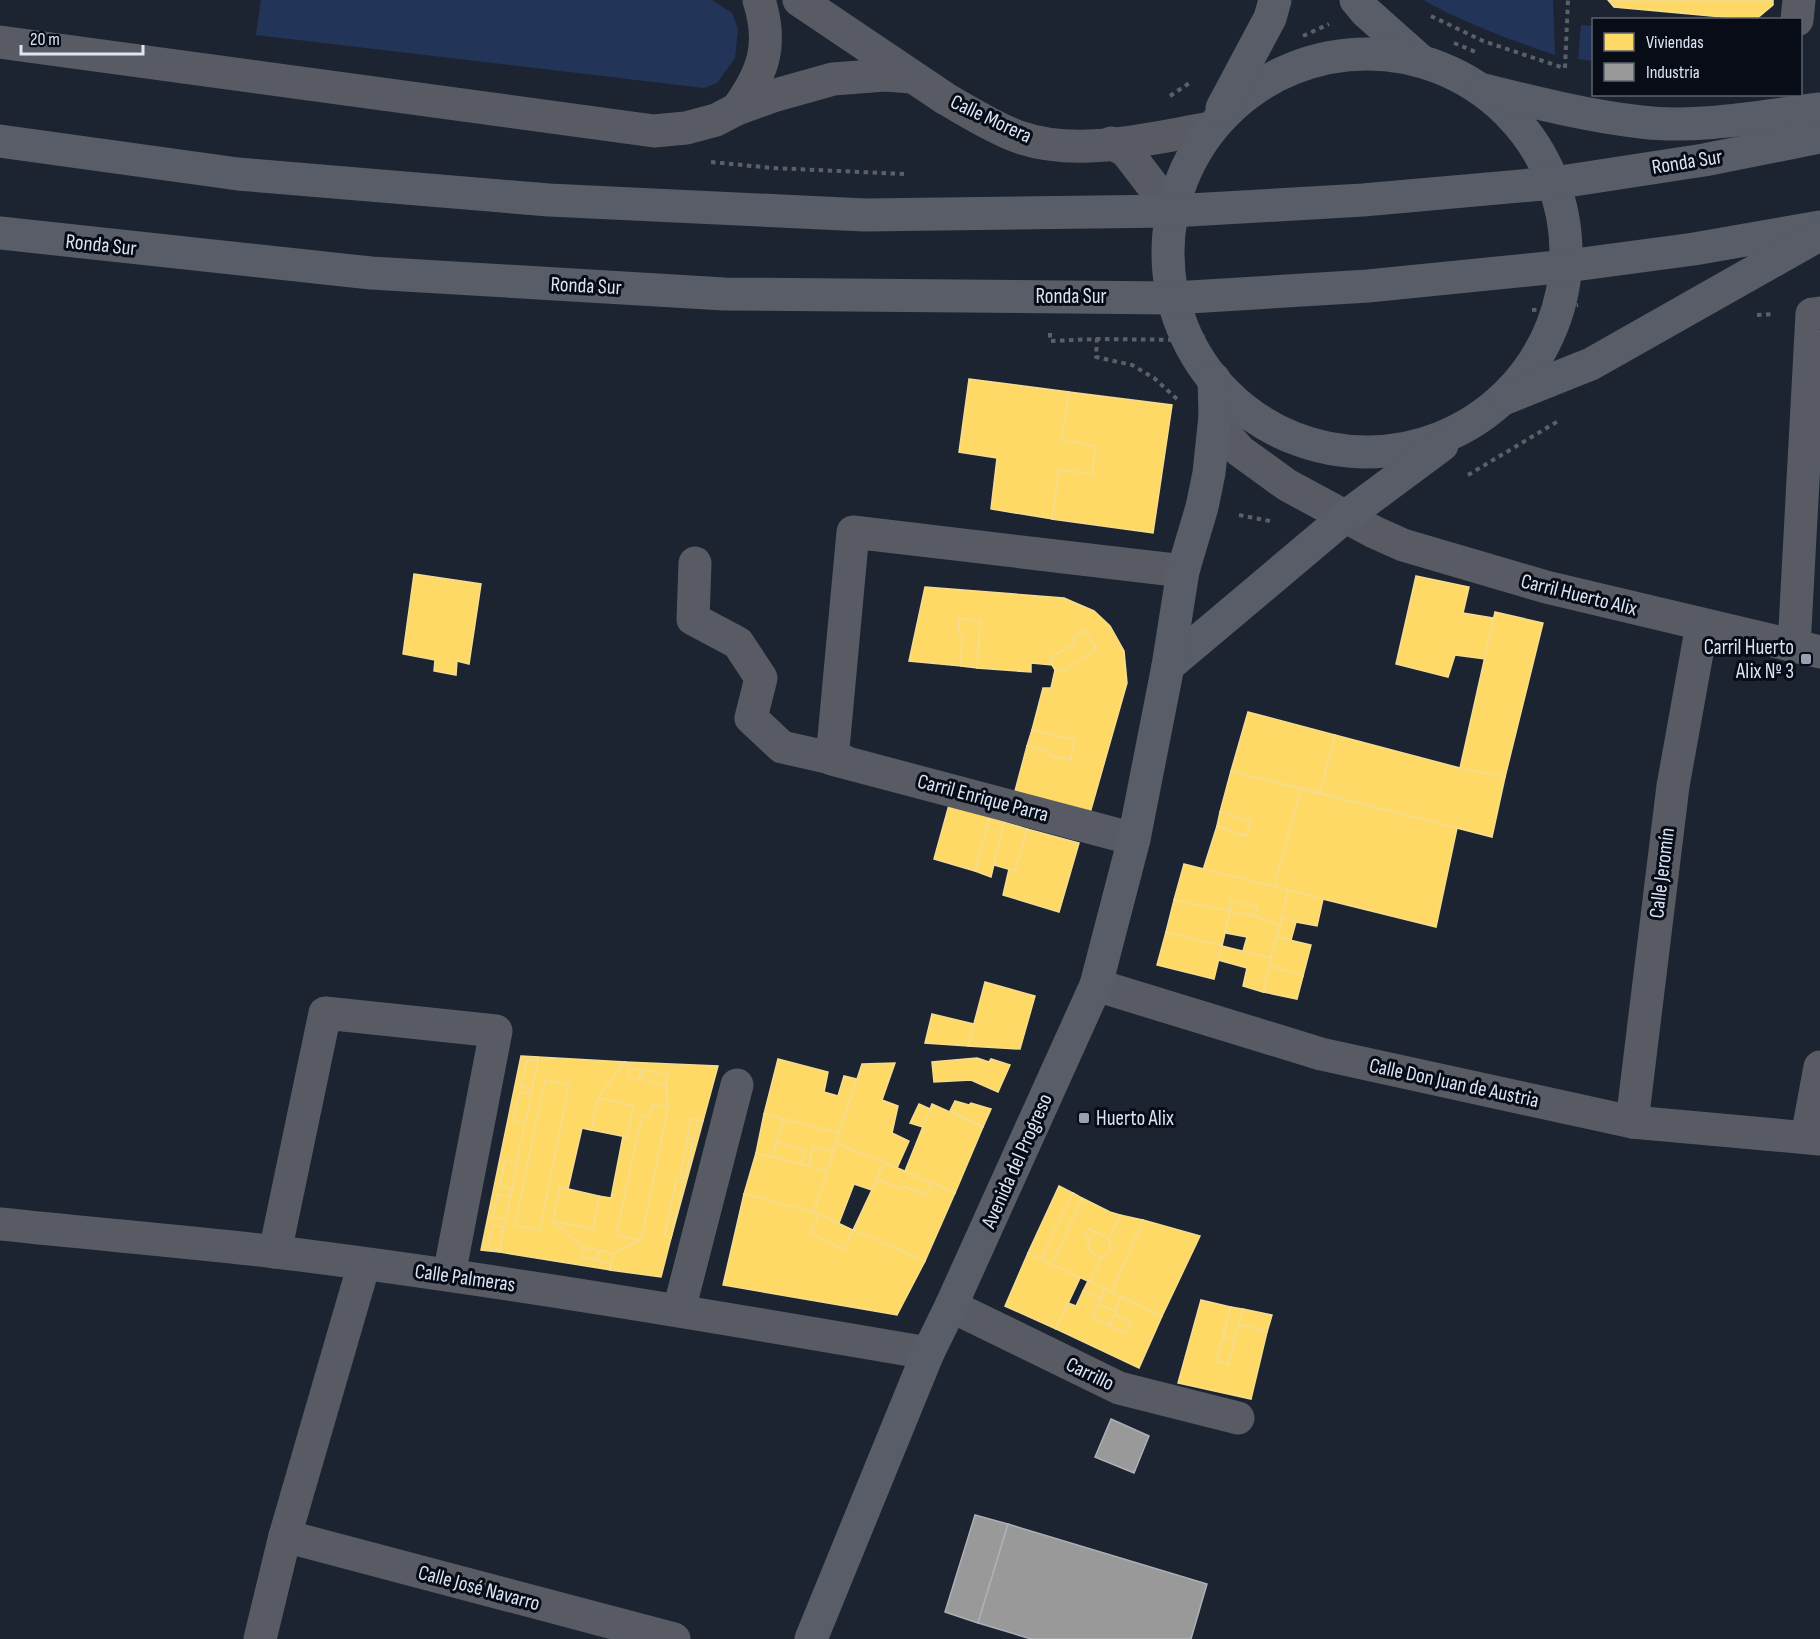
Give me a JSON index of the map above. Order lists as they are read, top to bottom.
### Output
{
  "streets": {
    "main road": ["Ronda Sur", "Avenida del Progreso"],
    "street": [
      "Calle Morera",
      "Carril Huerto Alix",
      "Carril Enrique Parra",
      "Calle Jeromín",
      "Calle Don Juan de Austria",
      "Calle Palmeras",
      "Carrillo",
      "Calle José Navarro"
    ]
  },
  "crossings": [
    ["Carril Huerto Alix", "Calle Jeromín"],
    ["Carril Huerto Alix", "Avenida del Progreso"],
    ["Carril Enrique Parra", "Avenida del Progreso"],
    ["Calle Jeromín", "Calle Don Juan de Austria"],
    ["Calle Don Juan de Austria", "Avenida del Progreso"],
    ["Avenida del Progreso", "Calle Palmeras"],
    ["Avenida del Progreso", "Carrillo"]
  ],
  "places": {
    "transit": ["Carril Huerto Alix Nº 3", "Huerto Alix"]
  },
  "legend": ["Viviendas", "Industria"],
  "scale_bar": "20 m"
}
